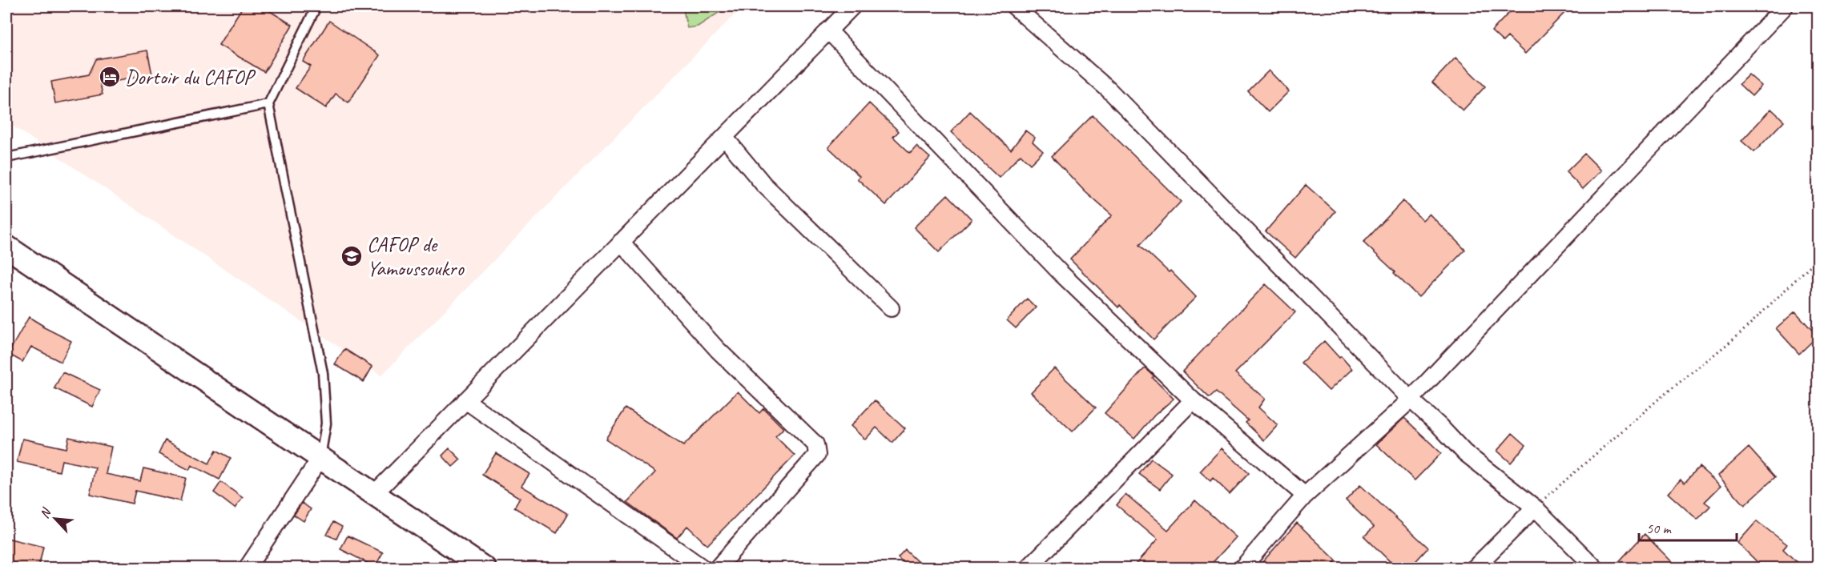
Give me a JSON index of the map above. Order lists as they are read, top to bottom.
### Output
{
  "places": {
    "hotel": ["Dortoir du CAFOP"],
    "school or university": ["CAFOP de Yamoussoukro"]
  },
  "scale_bar": "50 m",
  "north": "top left"
}
